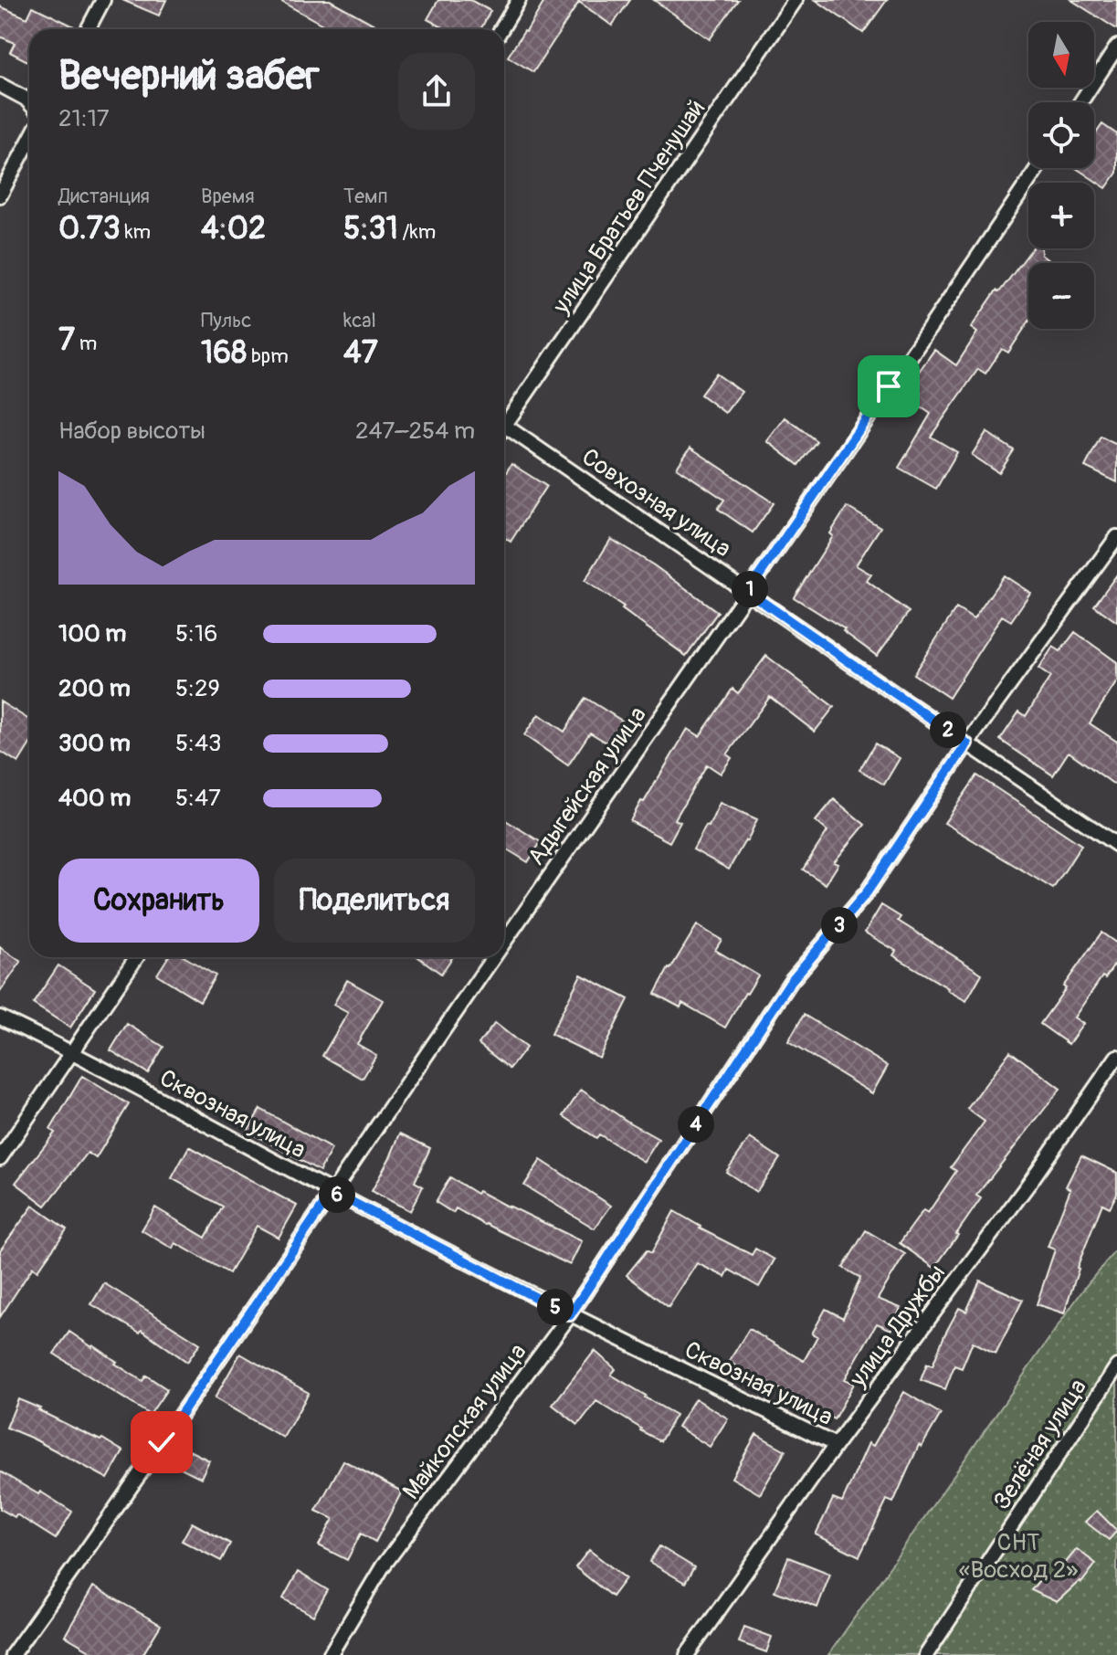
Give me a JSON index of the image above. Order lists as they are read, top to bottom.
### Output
{
  "streets": {
    "street": [
      "улица Братьев Пченушай",
      "Совхозная улица",
      "Адыгейская улица",
      "Сквозная улица",
      "улица Дружбы",
      "Майкопская улица",
      "Зелёная улица"
    ]
  },
  "crossings": [
    ["Совхозная улица", "Адыгейская улица"],
    ["Совхозная улица", "Майкопская улица"],
    ["Адыгейская улица", "Сквозная улица"],
    ["Сквозная улица", "улица Дружбы"],
    ["Сквозная улица", "Майкопская улица"]
  ],
  "parks": ["СНТ «Восход 2»"],
  "north": "bottom",
  "page": {
    "map_buttons": ["+", "−"],
    "heading": ["Вечерний забег", "21:17"],
    "stats": [
      ["Дистанция", "0.73 km"],
      ["Время", "4:02"],
      ["Темп", "5:31 /km"],
      ["7 m"],
      ["Пульс", "168 bpm"],
      ["kcal", "47"]
    ],
    "chart": ["Набор высоты", "247–254 m"],
    "pins": [
      "1",
      "2",
      "3",
      "4",
      "6",
      "5"
    ],
    "list": [
      {
        "name": "100 m",
        "note": "5:16"
      },
      {
        "name": "200 m",
        "note": "5:29"
      },
      {
        "name": "300 m",
        "note": "5:43"
      },
      {
        "name": "400 m",
        "note": "5:47"
      }
    ],
    "buttons": ["Сохранить", "Поделиться"]
  }
}
